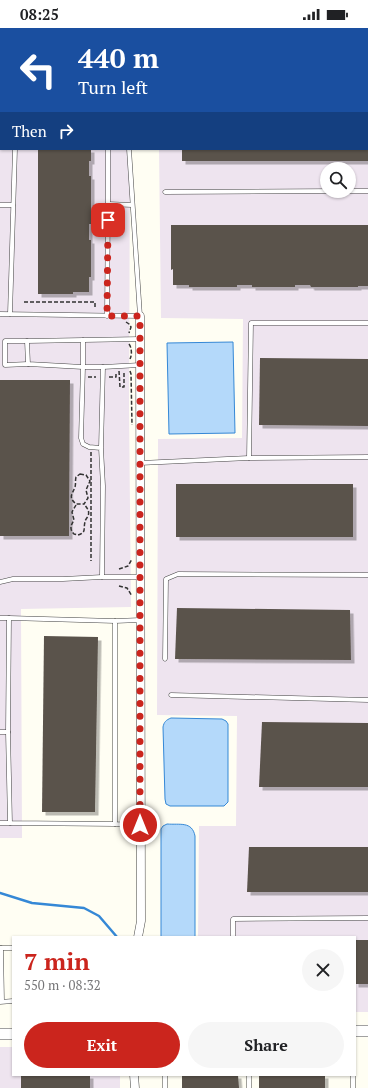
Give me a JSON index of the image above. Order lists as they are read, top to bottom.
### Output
{
  "page": {
    "status": "08:25",
    "turn": ["440 m", "Turn left"],
    "then": "Then",
    "heading": ["7 min", "550 m · 08:32"],
    "buttons": ["Exit", "Share"]
  }
}
